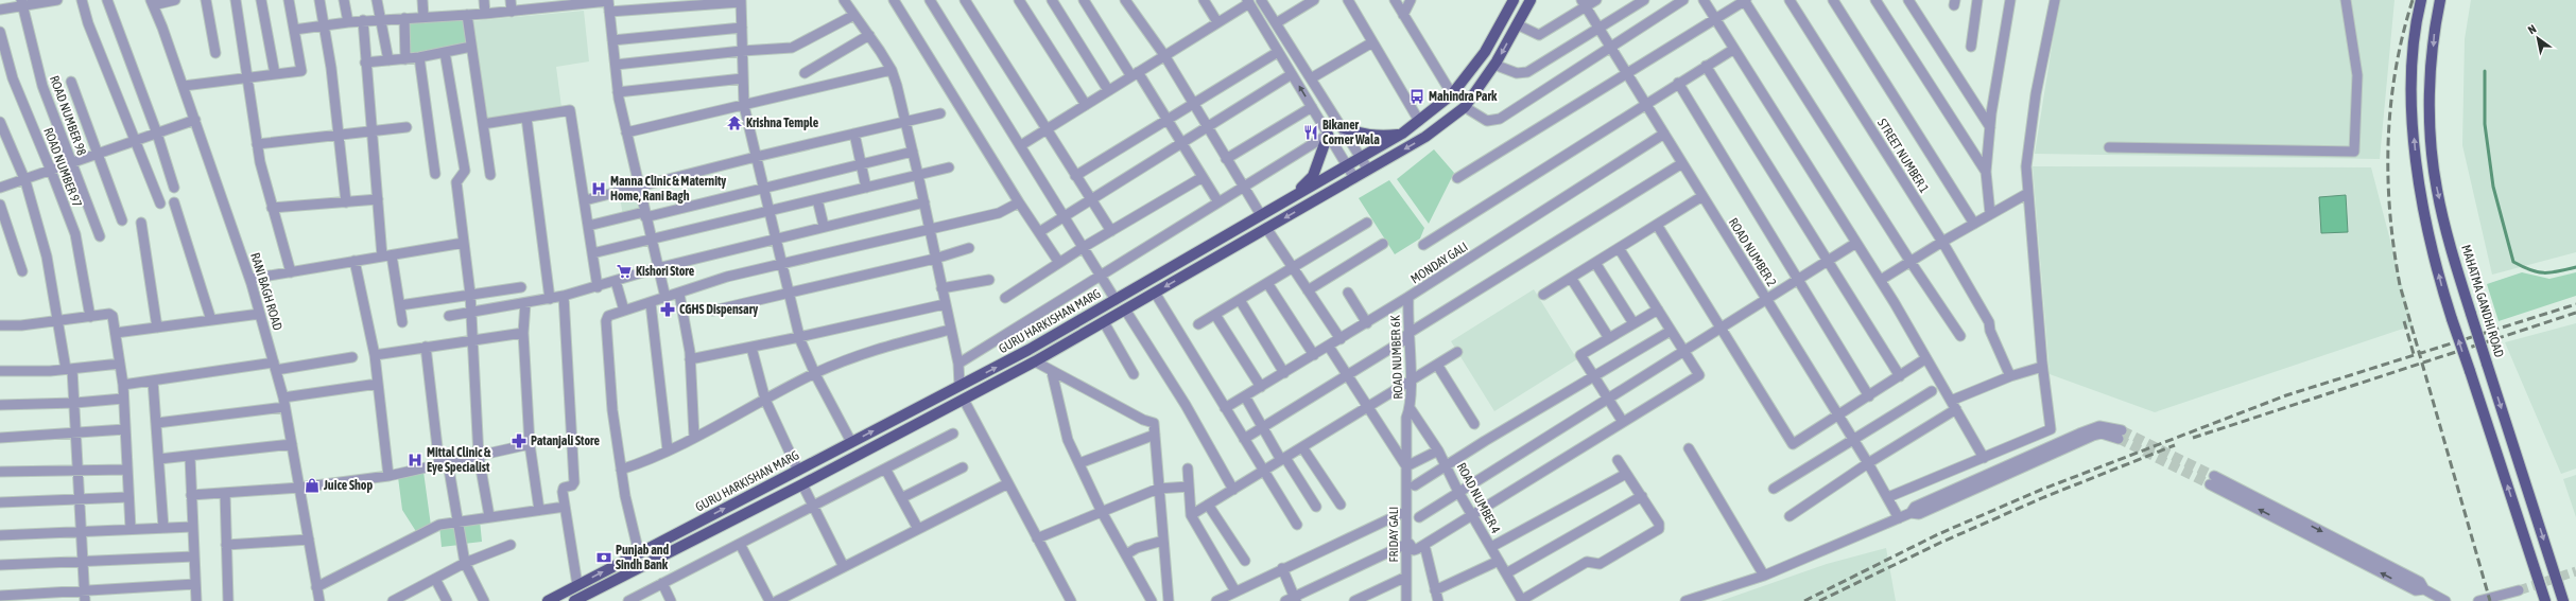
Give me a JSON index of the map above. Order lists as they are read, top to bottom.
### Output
{
  "streets": {
    "main road": ["MAHATMA GANDHI ROAD", "GURU HARKISHAN MARG"],
    "street": [
      "ROAD NUMBER 98",
      "STREET NUMBER 1",
      "ROAD NUMBER 97",
      "ROAD NUMBER 2",
      "MONDAY GALI",
      "RANI BAGH ROAD",
      "ROAD NUMBER 6K",
      "ROAD NUMBER 4",
      "FRIDAY GALI"
    ]
  },
  "crossings": [
    ["ROAD NUMBER 2", "MONDAY GALI"],
    ["MONDAY GALI", "ROAD NUMBER 6K"],
    ["ROAD NUMBER 6K", "ROAD NUMBER 4"],
    ["ROAD NUMBER 6K", "FRIDAY GALI"]
  ],
  "places": {
    "bus stop": ["Mahindra Park"],
    "temple": ["Krishna Temple"],
    "restaurant": ["Bikaner Corner Wala"],
    "hospital": ["Manna Clinic & Maternity Home, Rani Bagh", "Mittal Clinic & Eye Specialist"],
    "supermarket": ["Kishori Store"],
    "pharmacy": ["CGHS Dispensary", "Patanjali Store"],
    "shop": ["Juice Shop"],
    "bank": ["Punjab and Sindh Bank"]
  },
  "north": "top left"
}
